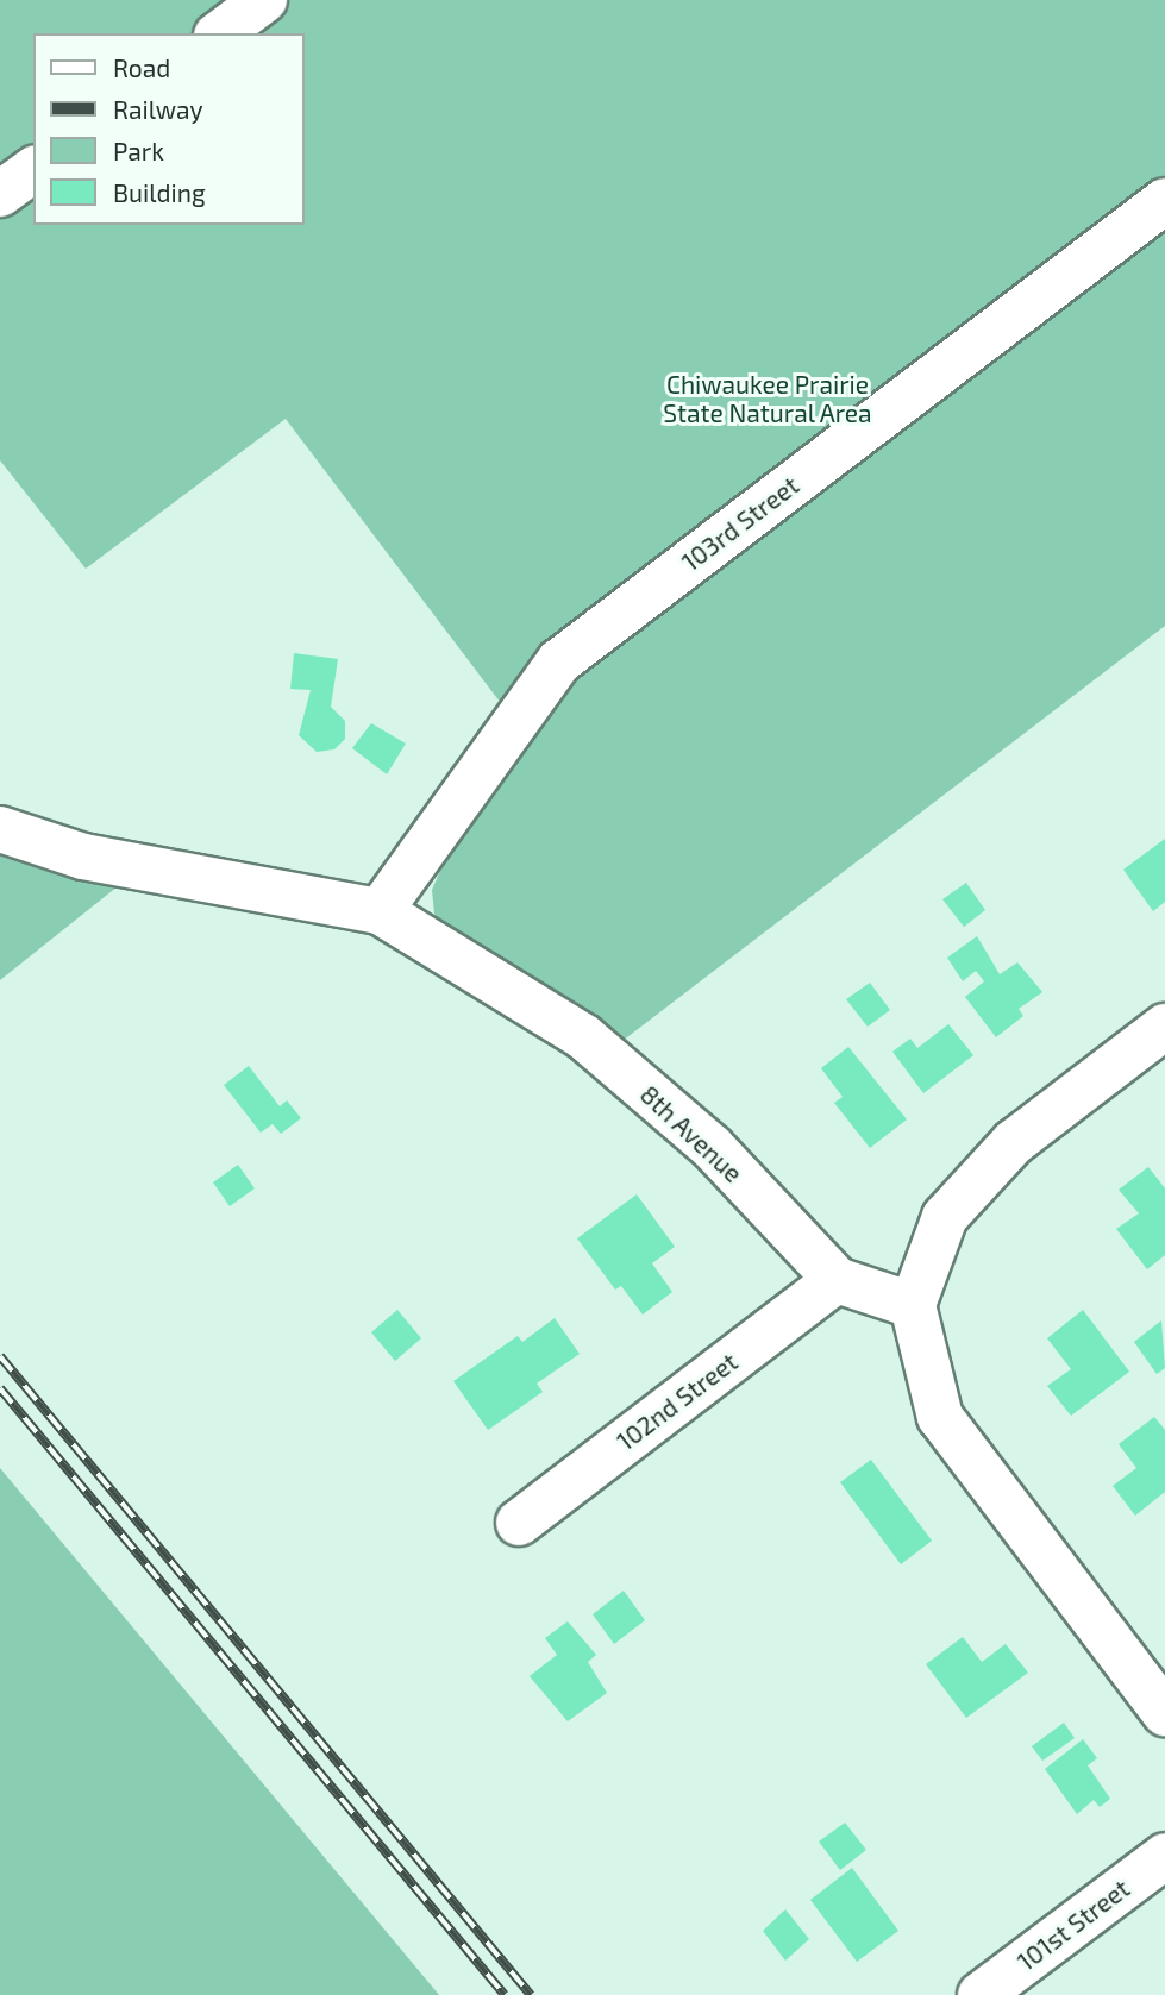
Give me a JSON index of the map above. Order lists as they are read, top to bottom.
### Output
{
  "streets": {
    "street": [
      "103rd Street",
      "8th Avenue",
      "102nd Street",
      "101st Street"
    ]
  },
  "crossings": [
    ["103rd Street", "8th Avenue"],
    ["8th Avenue", "102nd Street"]
  ],
  "parks": ["Chiwaukee Prairie State Natural Area"],
  "legend": [
    "Road",
    "Railway",
    "Park",
    "Building"
  ]
}
